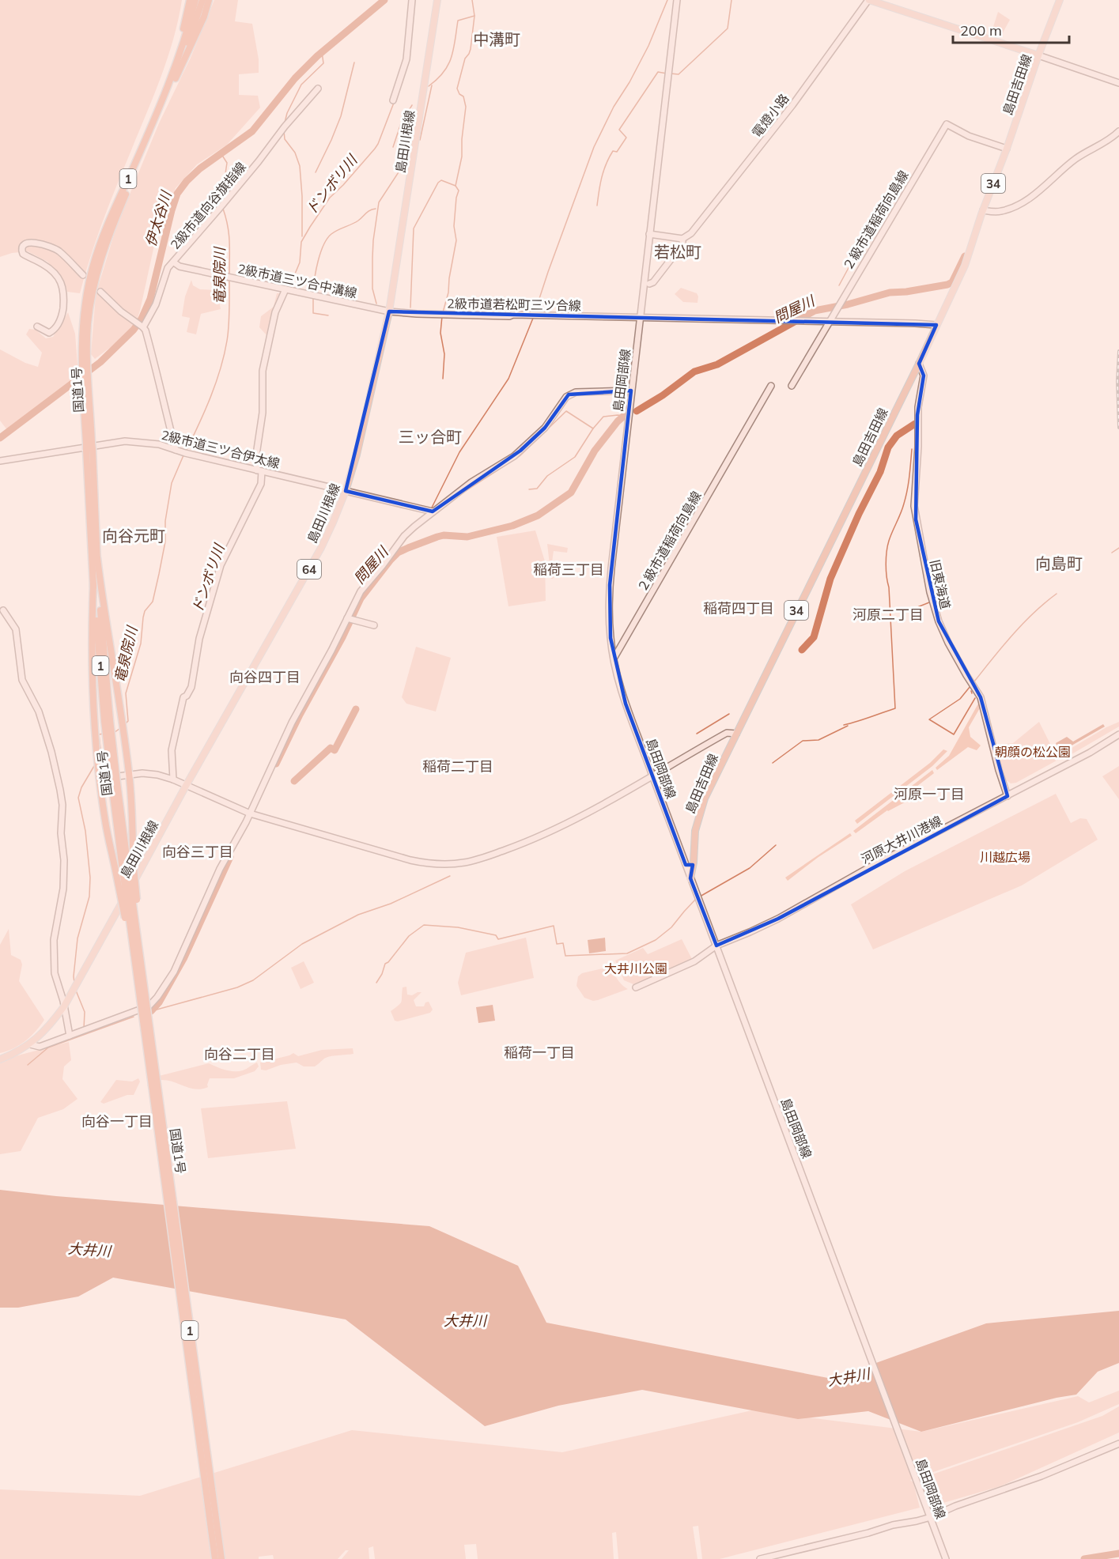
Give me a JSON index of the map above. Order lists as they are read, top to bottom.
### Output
{
  "streets": {
    "highway": ["1", "国道1号"],
    "main road": [
      "島田吉田線",
      "島田川根線",
      "34",
      "64"
    ],
    "street": [
      "電燈小路",
      "2級市道向谷旗指線",
      "２級市道稲荷向島線",
      "2級市道三ツ合中溝線",
      "2級市道若松町三ツ合線",
      "島田岡部線",
      "2級市道三ツ合伊太線",
      "旧東海道",
      "河原大井川港線"
    ]
  },
  "crossings": [
    ["島田吉田線", "２級市道稲荷向島線"],
    ["島田吉田線", "2級市道若松町三ツ合線"],
    ["島田吉田線", "島田岡部線"],
    ["島田吉田線", "旧東海道"],
    ["島田川根線", "2級市道三ツ合中溝線"],
    ["島田川根線", "2級市道若松町三ツ合線"],
    ["島田川根線", "2級市道三ツ合伊太線"],
    ["2級市道向谷旗指線", "2級市道三ツ合中溝線"],
    ["２級市道稲荷向島線", "2級市道若松町三ツ合線"],
    ["２級市道稲荷向島線", "島田岡部線"],
    ["2級市道三ツ合中溝線", "2級市道若松町三ツ合線"],
    ["2級市道若松町三ツ合線", "島田岡部線"],
    ["島田岡部線", "河原大井川港線"],
    ["旧東海道", "河原大井川港線"]
  ],
  "districts": [
    "中溝町",
    "若松町",
    "三ッ合町",
    "向谷元町",
    "向島町",
    "稲荷三丁目",
    "稲荷四丁目",
    "河原二丁目",
    "向谷四丁目",
    "稲荷二丁目",
    "河原一丁目",
    "向谷三丁目",
    "稲荷一丁目",
    "向谷二丁目",
    "向谷一丁目"
  ],
  "water": [
    "ドンボリ川",
    "伊太谷川",
    "竜泉院川",
    "問屋川",
    "大井川"
  ],
  "parks": ["朝顔の松公園", "川越広場", "大井川公園"],
  "scale_bar": "200 m"
}
